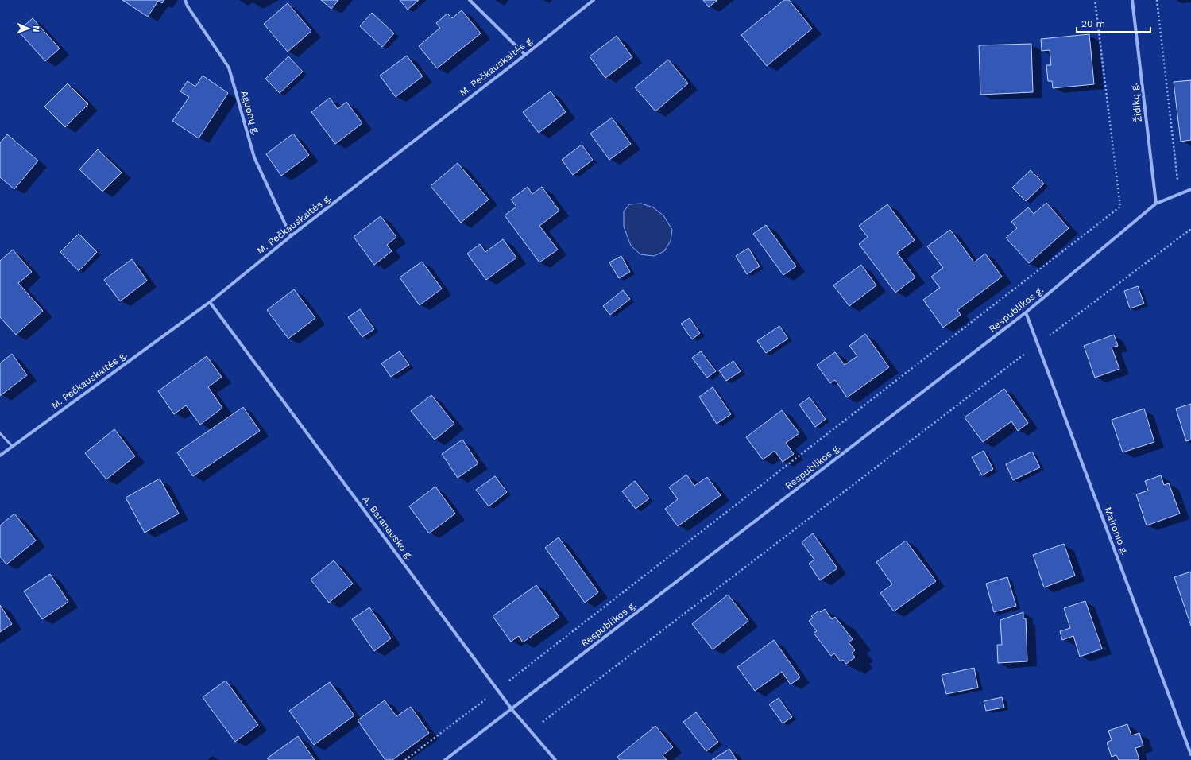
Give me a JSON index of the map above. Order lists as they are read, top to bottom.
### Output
{
  "streets": {
    "street": [
      "M. Pečkauskaitės g.",
      "Židikų g.",
      "Aguonų g.",
      "Respublikos g.",
      "A. Baranausko g.",
      "Maironio g."
    ]
  },
  "crossings": [
    ["M. Pečkauskaitės g.", "Aguonų g."],
    ["M. Pečkauskaitės g.", "A. Baranausko g."],
    ["Židikų g.", "Respublikos g."],
    ["Respublikos g.", "A. Baranausko g."],
    ["Respublikos g.", "Maironio g."]
  ],
  "scale_bar": "20 m",
  "north": "right"
}
